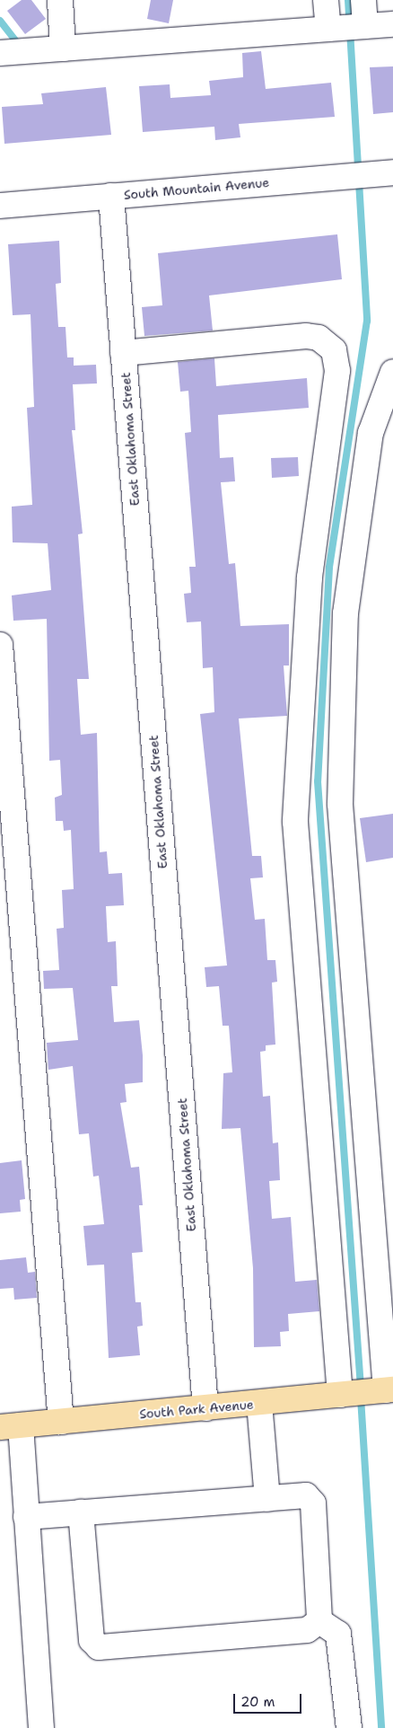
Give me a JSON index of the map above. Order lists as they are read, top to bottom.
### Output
{
  "streets": {
    "main road": ["South Park Avenue"],
    "street": ["South Mountain Avenue", "East Oklahoma Street"]
  },
  "crossings": [
    ["South Mountain Avenue", "East Oklahoma Street"],
    ["East Oklahoma Street", "South Park Avenue"]
  ],
  "scale_bar": "20 m"
}
